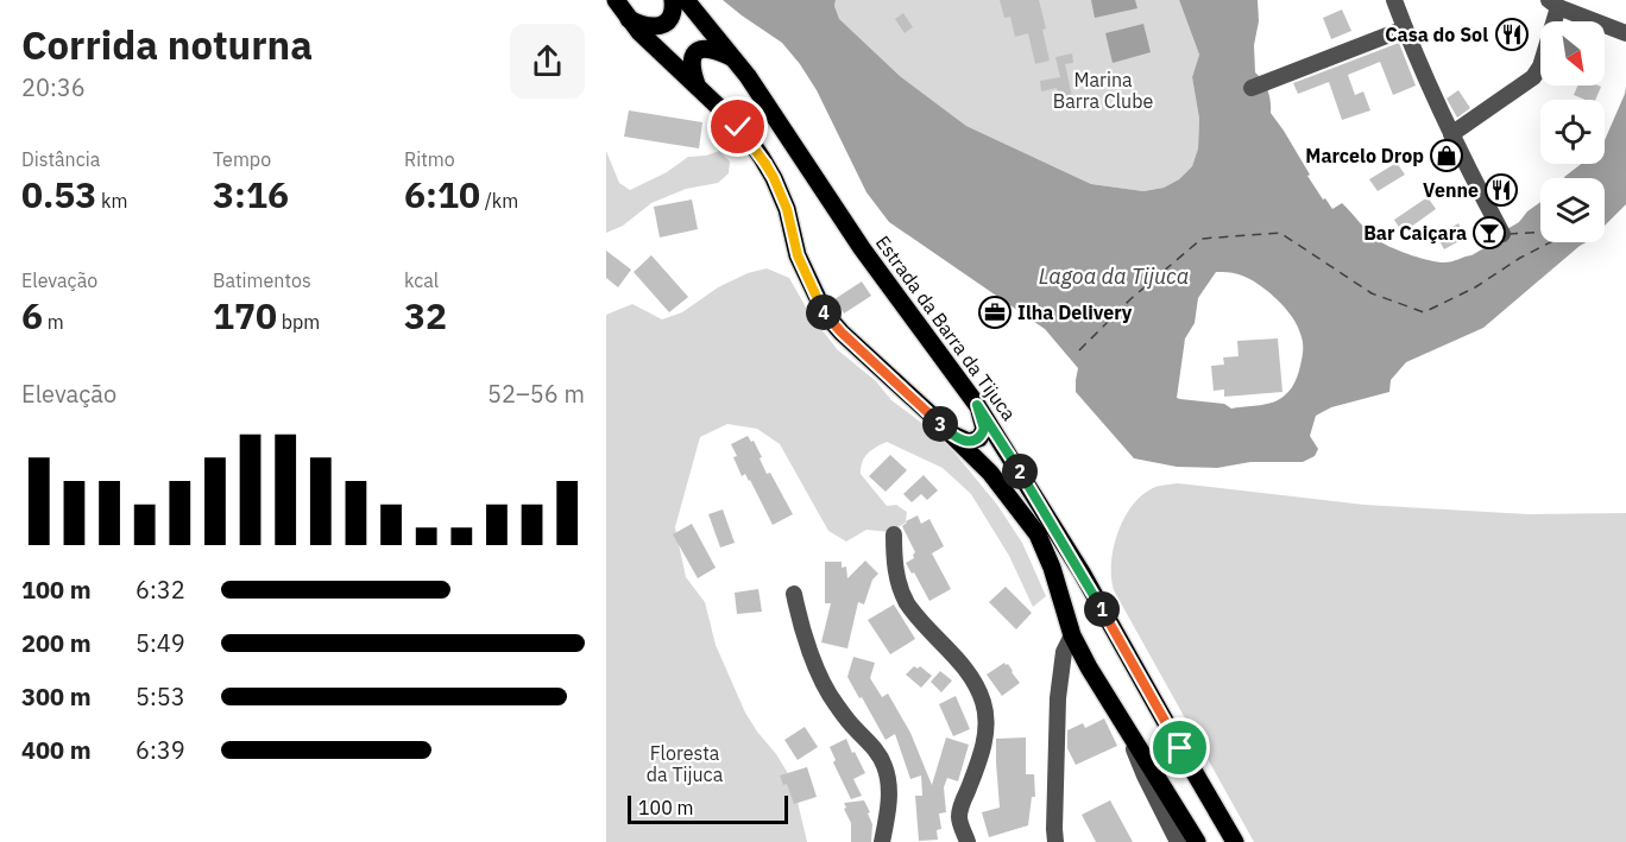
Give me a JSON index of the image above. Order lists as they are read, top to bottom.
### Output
{
  "streets": {
    "main road": ["Estrada da Barra da Tijuca"]
  },
  "water": ["Lagoa da Tijuca"],
  "parks": ["Marina Barra Clube", "Floresta da Tijuca"],
  "places": {
    "restaurant": ["Casa do Sol", "Venne"],
    "shop": ["Marcelo Drop"],
    "bar": ["Bar Caiçara"],
    "office": ["Ilha Delivery"]
  },
  "scale_bar": "100 m",
  "north": "bottom right",
  "page": {
    "heading": ["Corrida noturna", "20:36"],
    "stats": [
      ["Distância", "0.53 km"],
      ["Tempo", "3:16"],
      ["Ritmo", "6:10 /km"],
      ["Elevação", "6 m"],
      ["Batimentos", "170 bpm"],
      ["kcal", "32"]
    ],
    "pins": [
      "4",
      "3",
      "2",
      "1"
    ],
    "chart": ["Elevação", "52–56 m"],
    "list": [
      {
        "name": "100 m",
        "note": "6:32"
      },
      {
        "name": "200 m",
        "note": "5:49"
      },
      {
        "name": "300 m",
        "note": "5:53"
      },
      {
        "name": "400 m",
        "note": "6:39"
      }
    ],
    "scale": "100 m"
  }
}
